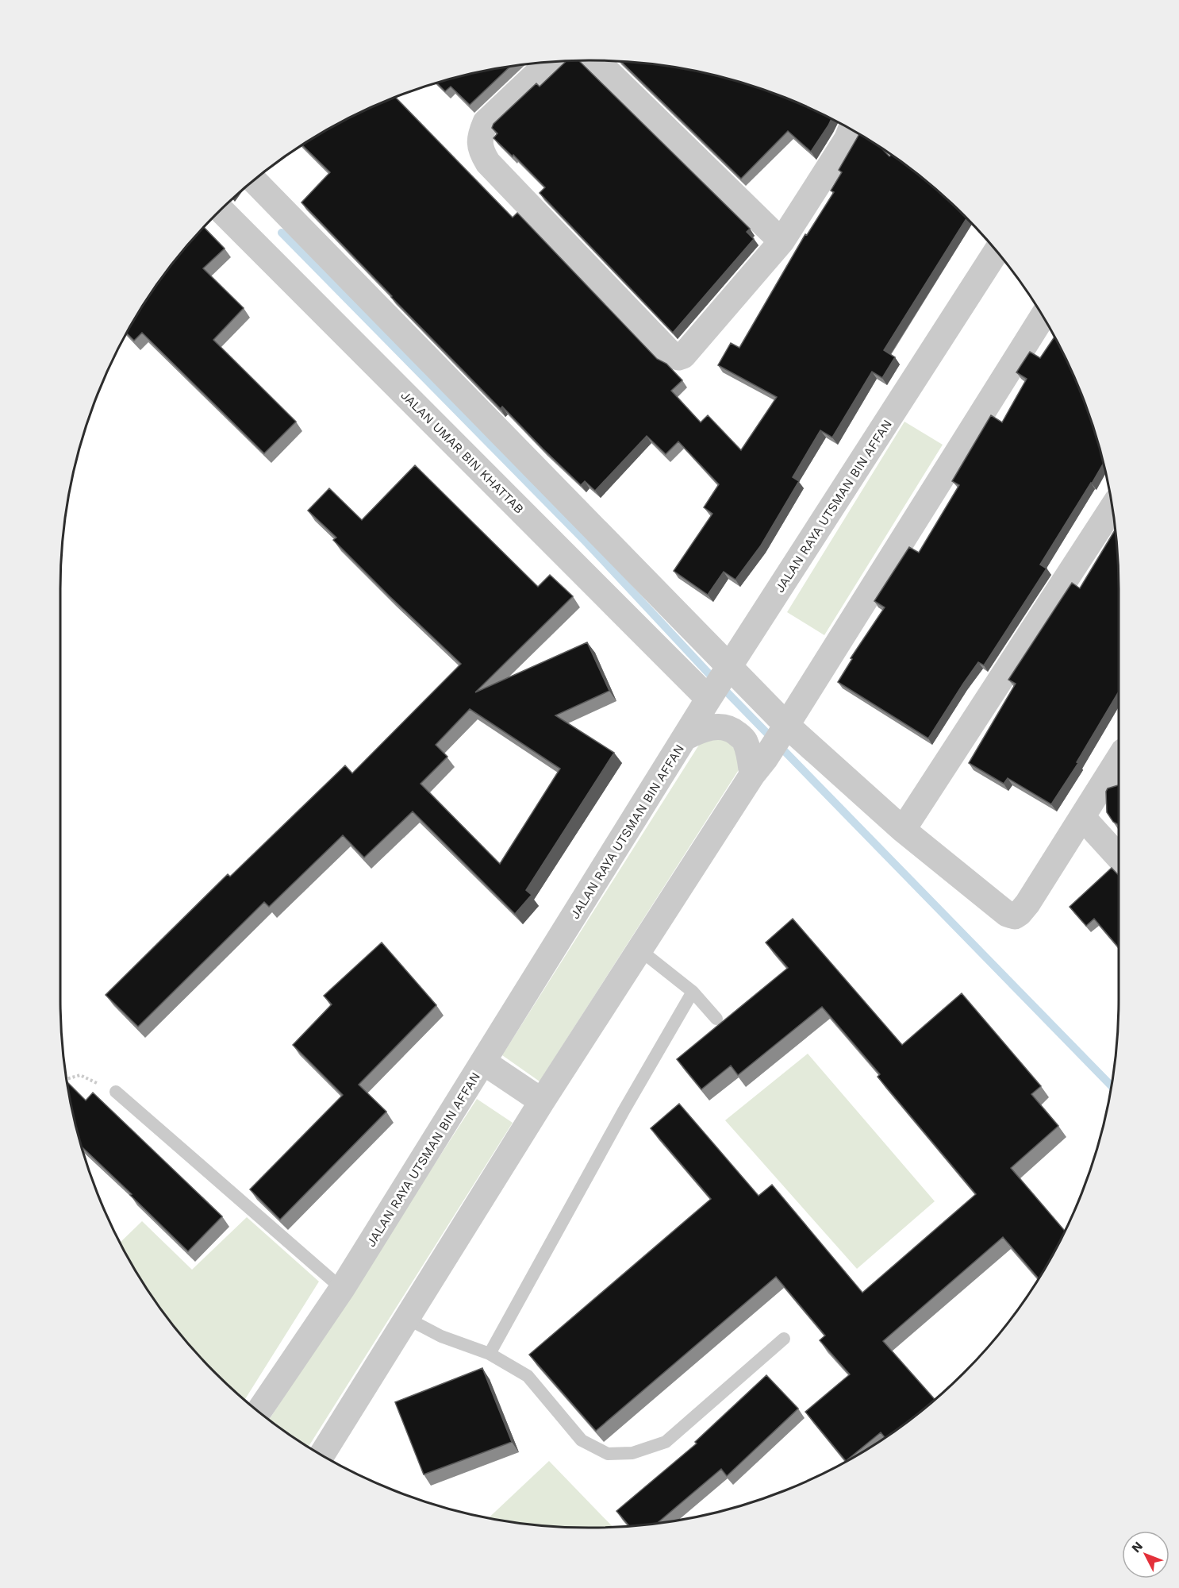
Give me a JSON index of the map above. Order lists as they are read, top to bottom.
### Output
{
  "streets": {
    "street": ["JALAN UMAR BIN KHATTAB", "JALAN RAYA UTSMAN BIN AFFAN"]
  },
  "crossings": [
    ["JALAN UMAR BIN KHATTAB", "JALAN RAYA UTSMAN BIN AFFAN"]
  ],
  "north": "top left"
}
